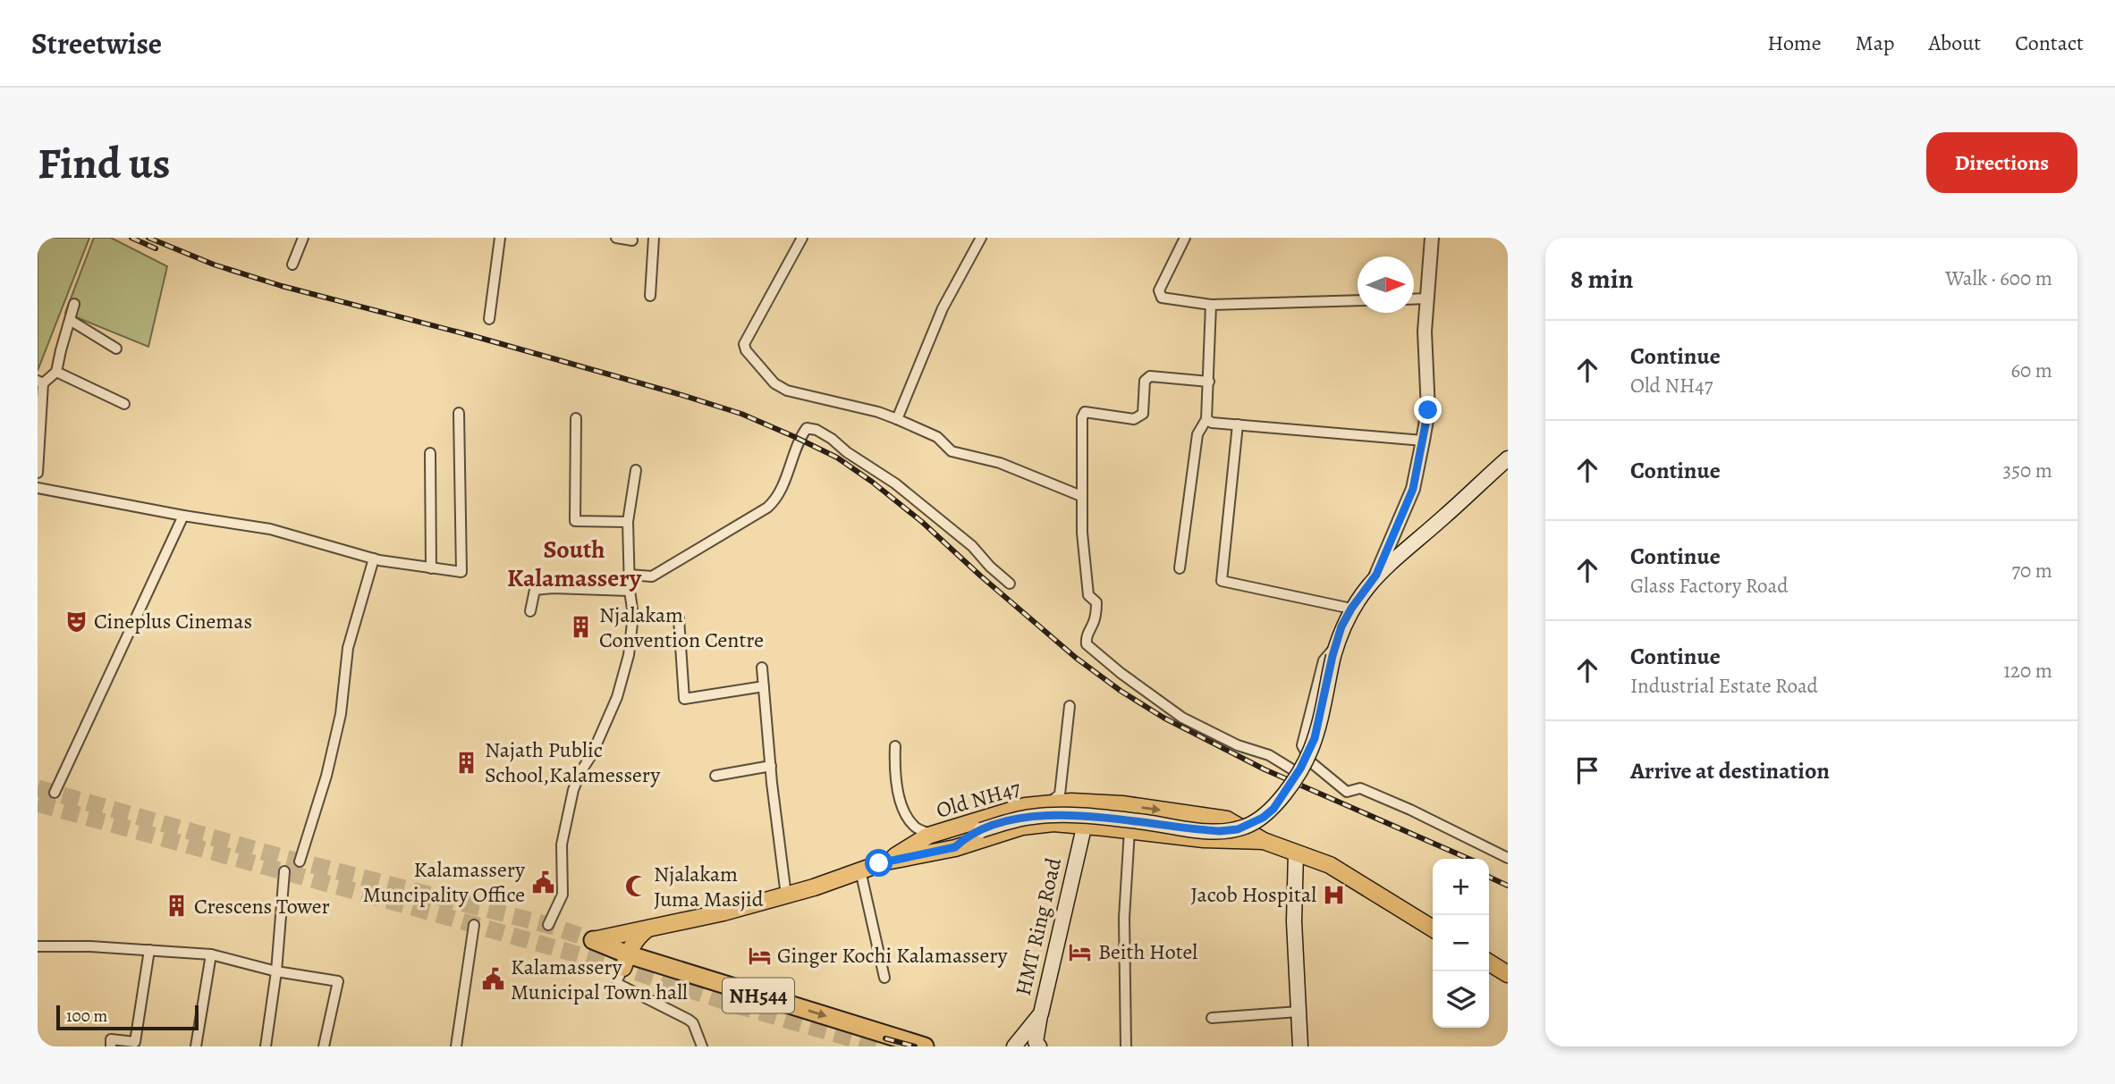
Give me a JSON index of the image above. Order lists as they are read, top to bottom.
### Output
{
  "streets": {
    "highway": ["NH544"],
    "main road": ["Old NH47", "HMT Ring Road"]
  },
  "crossings": [
    ["Old NH47", "HMT Ring Road"],
    ["Old NH47", "NH544"]
  ],
  "districts": ["South Kalamassery"],
  "places": {
    "theatre": ["Cineplus Cinemas"],
    "building": ["Njalakam Convention Centre", "Najath Public School,Kalamessery", "Crescens Tower"],
    "public building": ["Kalamassery Muncipality Office", "Kalamassery Municipal Town hall"],
    "mosque": ["Njalakam Juma Masjid"],
    "hospital": ["Jacob Hospital"],
    "hotel": ["Beith Hotel", "Ginger Kochi Kalamassery"]
  },
  "scale_bar": "100 m",
  "north": "right",
  "page": {
    "header": "Streetwise",
    "nav": [
      "Home",
      "Map",
      "About",
      "Contact"
    ],
    "buttons": "Directions",
    "title": "Find us",
    "heading": ["8 min", "Walk · 600 m"],
    "list": [
      ["Continue", "Old NH47", "60 m"],
      ["Continue", "350 m"],
      ["Continue", "Glass Factory Road", "70 m"],
      ["Continue", "Industrial Estate Road", "120 m"],
      "Arrive at destination"
    ],
    "map_buttons": ["+", "−"],
    "scale": "100 m"
  }
}
